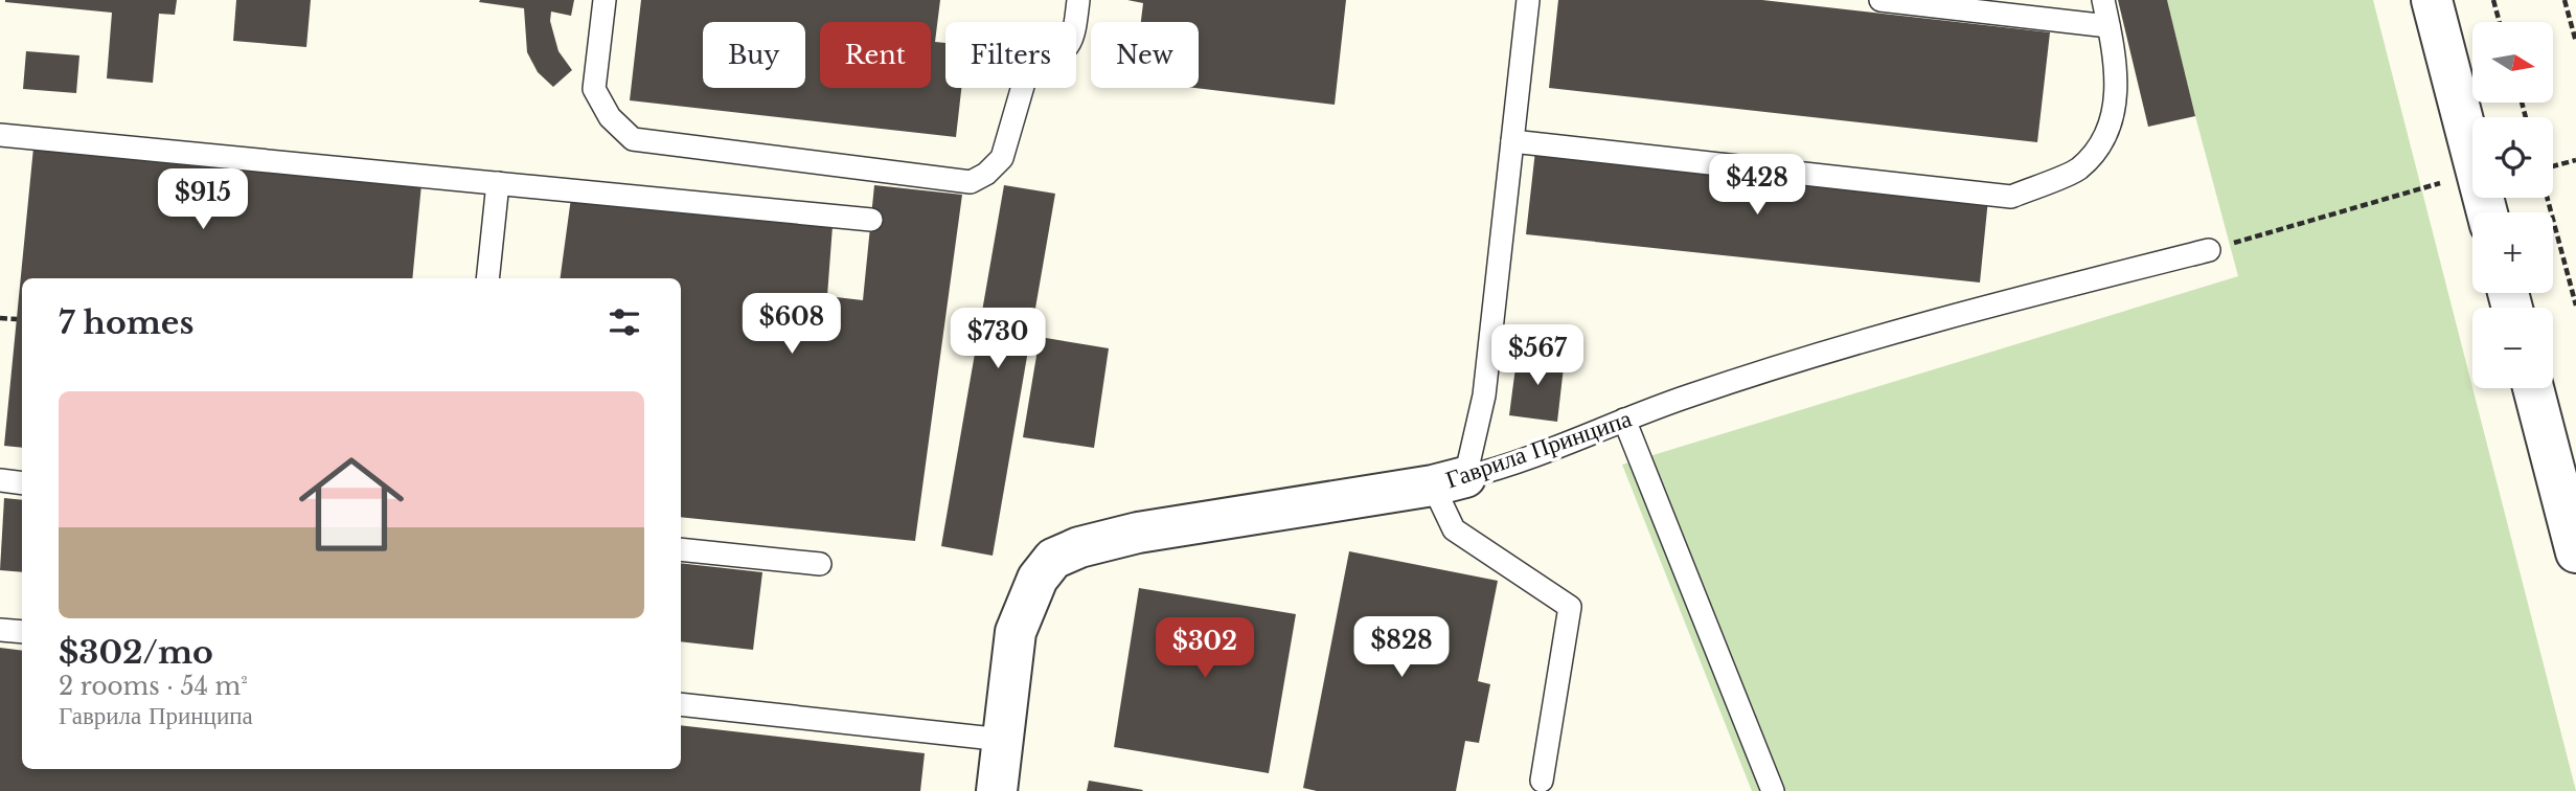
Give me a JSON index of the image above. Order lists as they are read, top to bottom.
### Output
{
  "streets": {
    "street": ["Гаврила Принципа"]
  },
  "north": "right",
  "page": {
    "map_buttons": ["+", "−"],
    "chip": [
      "Buy",
      "Rent",
      "Filters",
      "New"
    ],
    "price": [
      "$428",
      "$915",
      "$608",
      "$730",
      "$567",
      "$828",
      "$302"
    ],
    "heading": "7 homes",
    "list": [
      {
        "name": "$302/mo",
        "note": "2 rooms · 54 m² · Гаврила Принципа"
      }
    ]
  }
}
